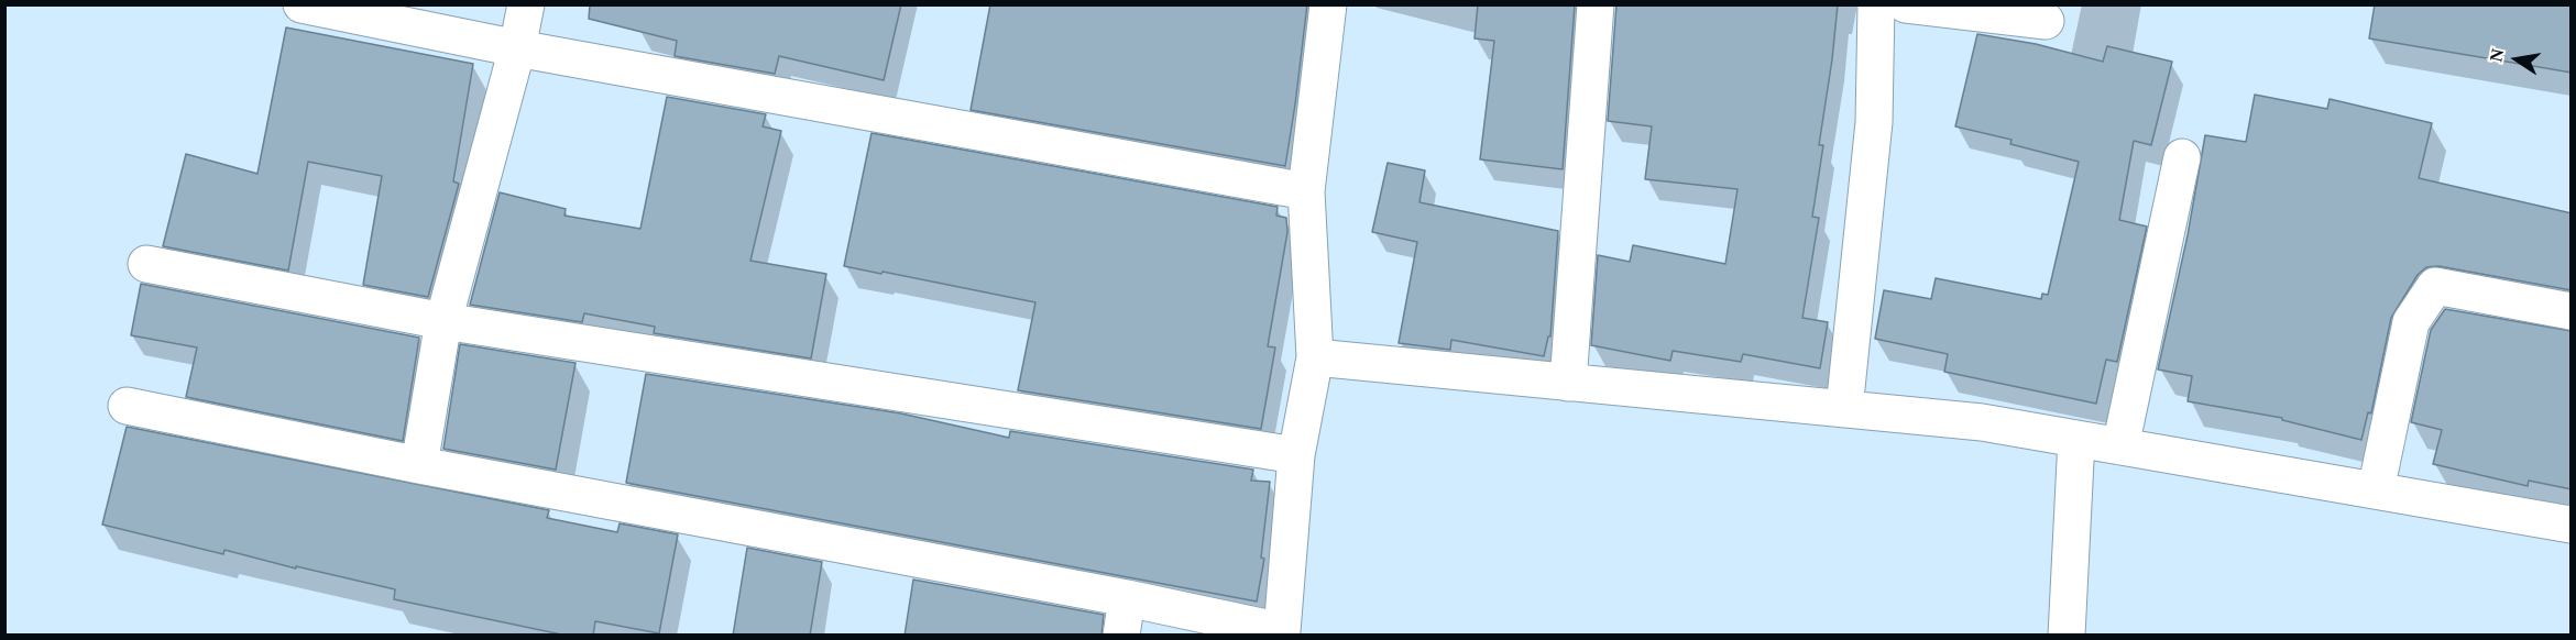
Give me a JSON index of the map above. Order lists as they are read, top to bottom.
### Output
{
  "north": "left"
}
